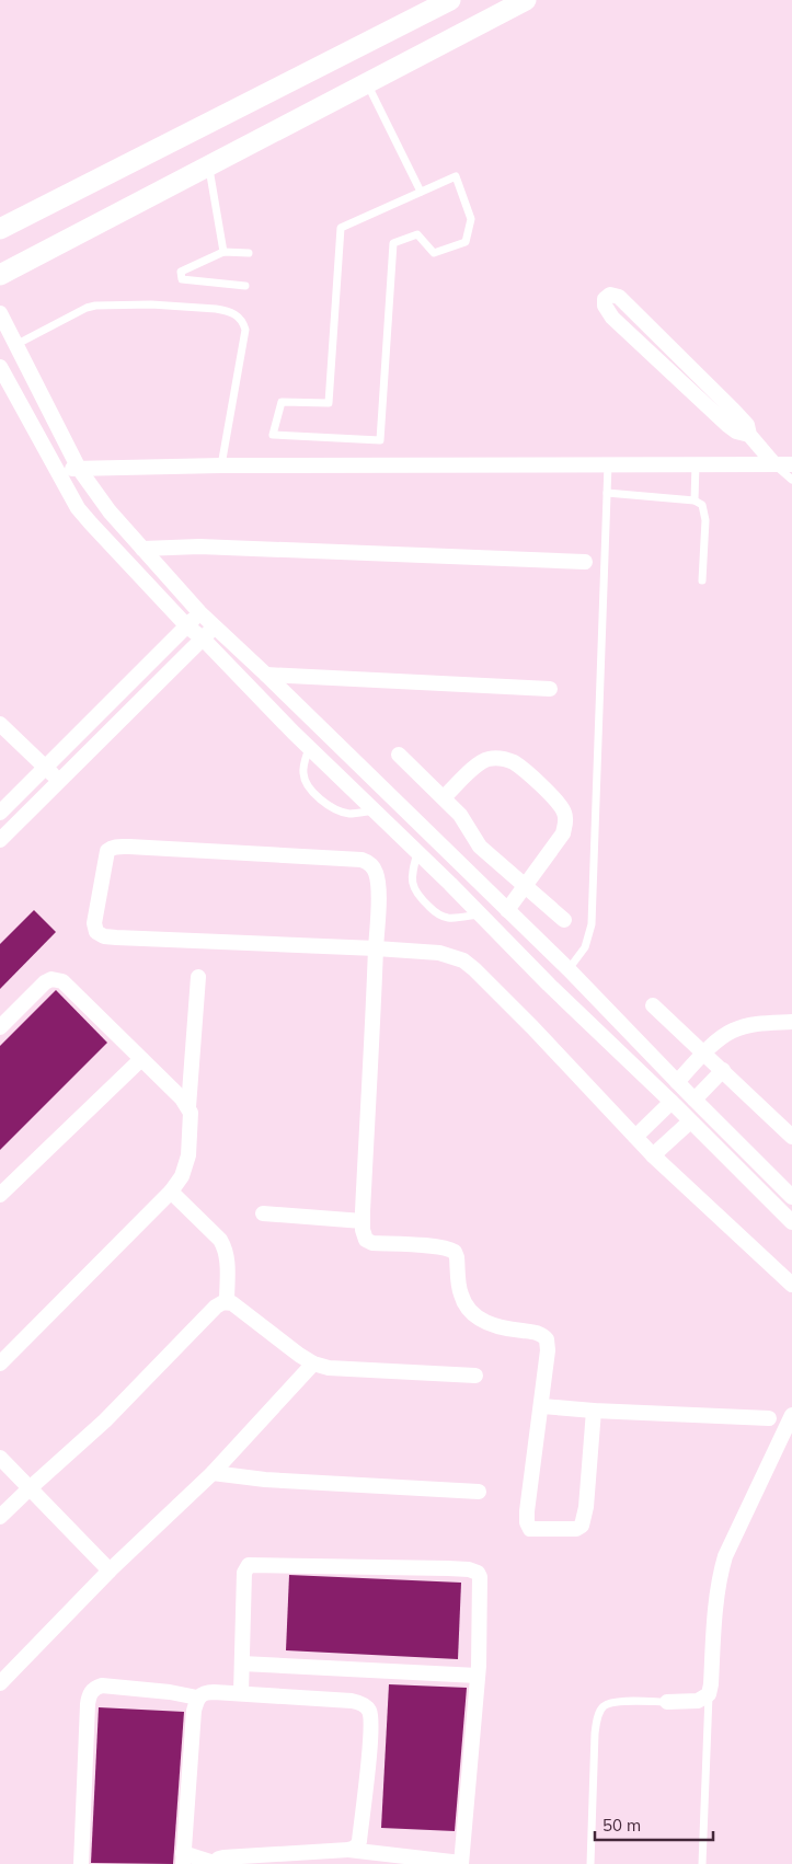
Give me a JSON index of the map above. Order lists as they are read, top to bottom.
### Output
{
  "scale_bar": "50 m"
}
